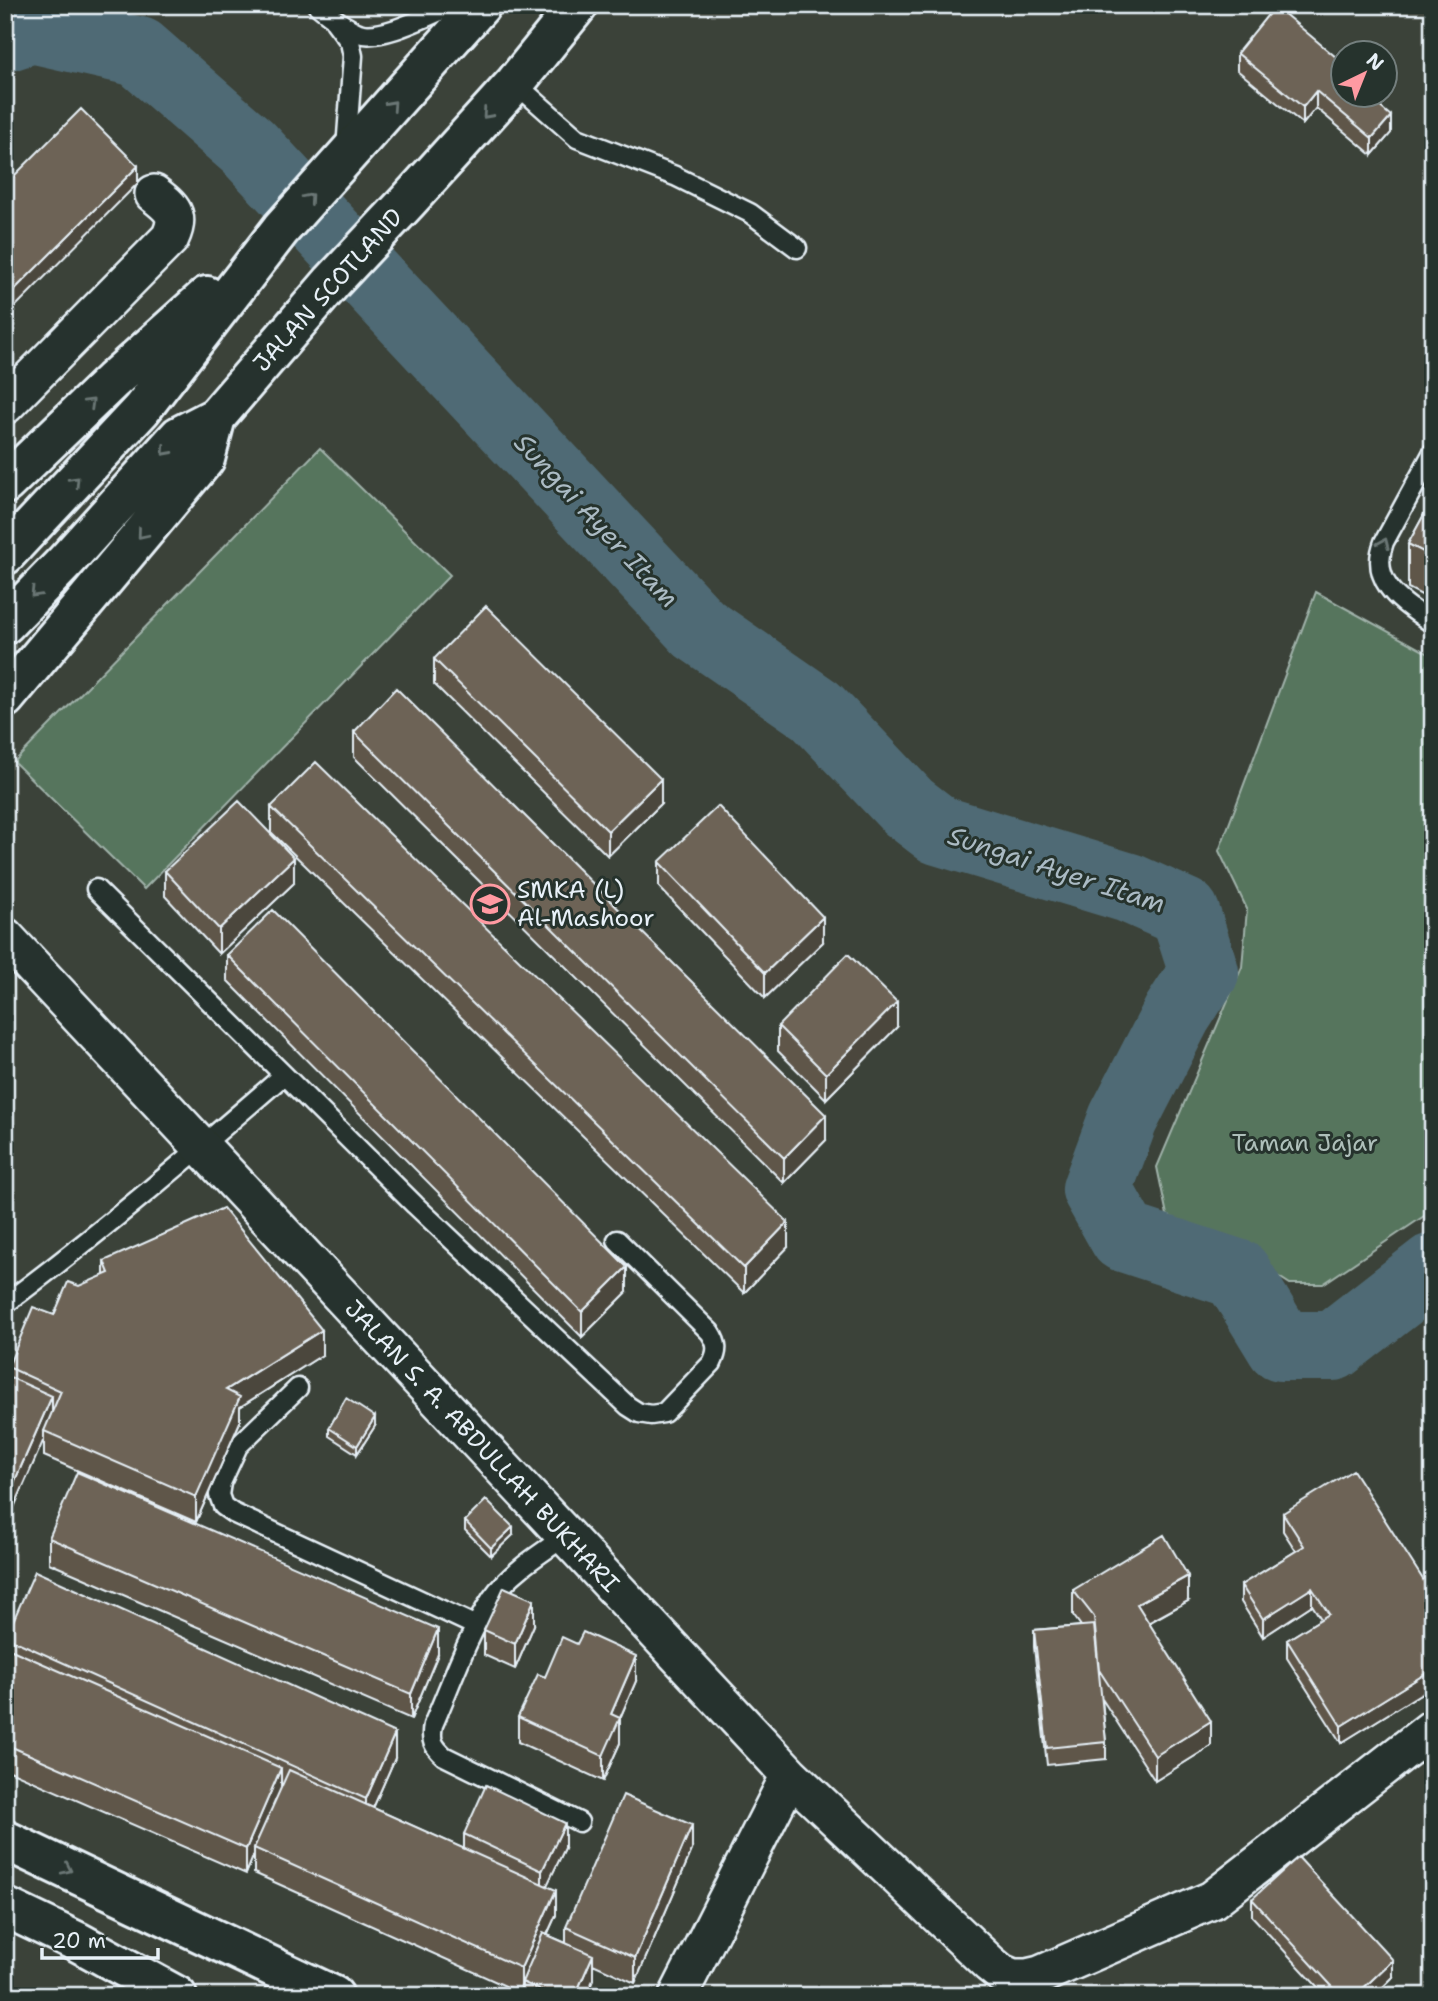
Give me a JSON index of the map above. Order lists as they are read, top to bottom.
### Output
{
  "streets": {
    "main road": ["JALAN SCOTLAND"],
    "street": ["JALAN S. A. ABDULLAH BUKHARI"]
  },
  "water": ["Sungai Ayer Itam"],
  "parks": ["Taman Jajar"],
  "places": {
    "school or university": ["SMKA (L) Al-Mashoor"]
  },
  "scale_bar": "20 m",
  "north": "top right"
}
